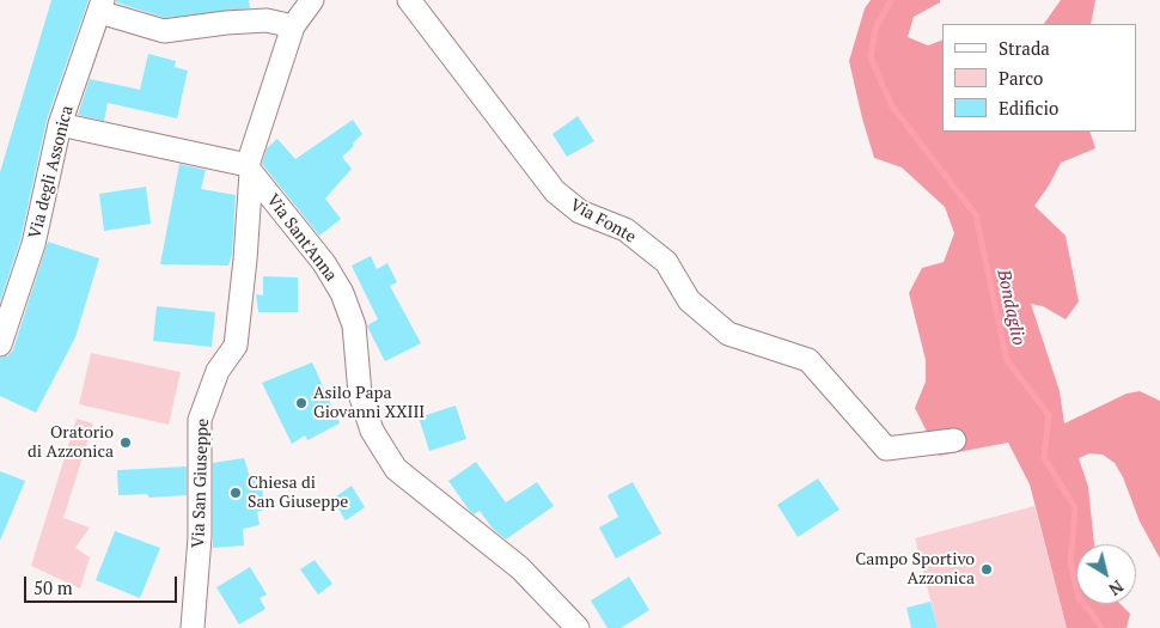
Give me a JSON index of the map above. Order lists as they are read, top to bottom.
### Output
{
  "streets": {
    "street": [
      "Via degli Assonica",
      "Via Fonte",
      "Via Sant'Anna",
      "Via San Giuseppe"
    ]
  },
  "crossings": [
    ["Via Sant'Anna", "Via San Giuseppe"]
  ],
  "water": ["Bondaglio"],
  "places": [
    "Asilo Papa Giovanni XXIII",
    "Oratorio di Azzonica",
    "Chiesa di San Giuseppe",
    "Campo Sportivo Azzonica"
  ],
  "legend": ["Strada", "Parco", "Edificio"],
  "scale_bar": "50 m",
  "north": "bottom right"
}
